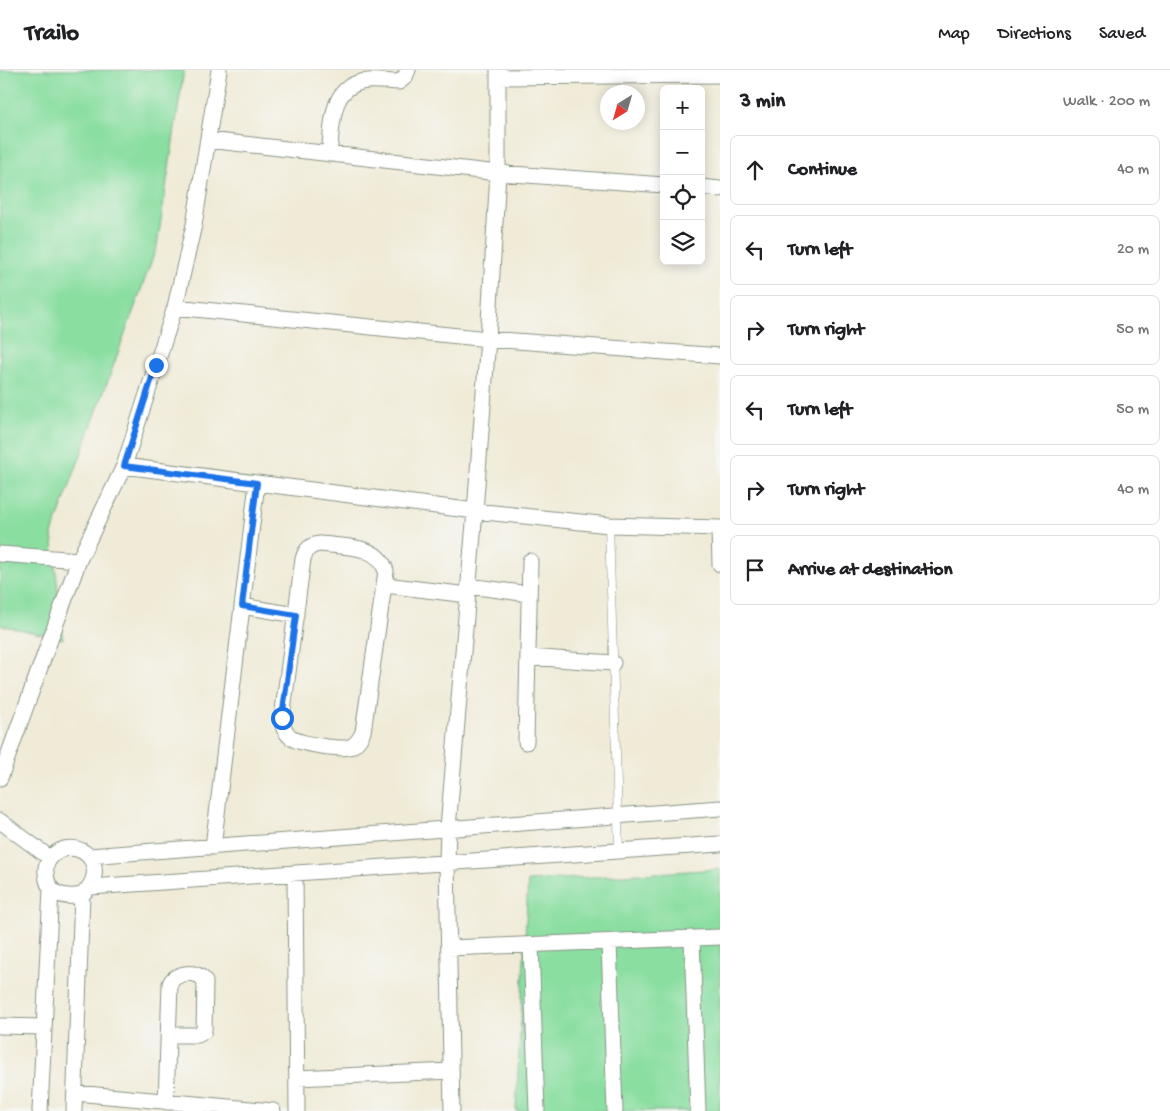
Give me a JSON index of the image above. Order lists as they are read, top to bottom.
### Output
{
  "north": "bottom left",
  "page": {
    "header": "Trailo",
    "nav": ["Map", "Directions", "Saved"],
    "heading": ["3 min", "Walk · 200 m"],
    "map_buttons": ["+", "−"],
    "list": [
      ["Continue", "40 m"],
      ["Turn left", "20 m"],
      ["Turn right", "50 m"],
      ["Turn left", "50 m"],
      ["Turn right", "40 m"],
      "Arrive at destination"
    ]
  }
}
